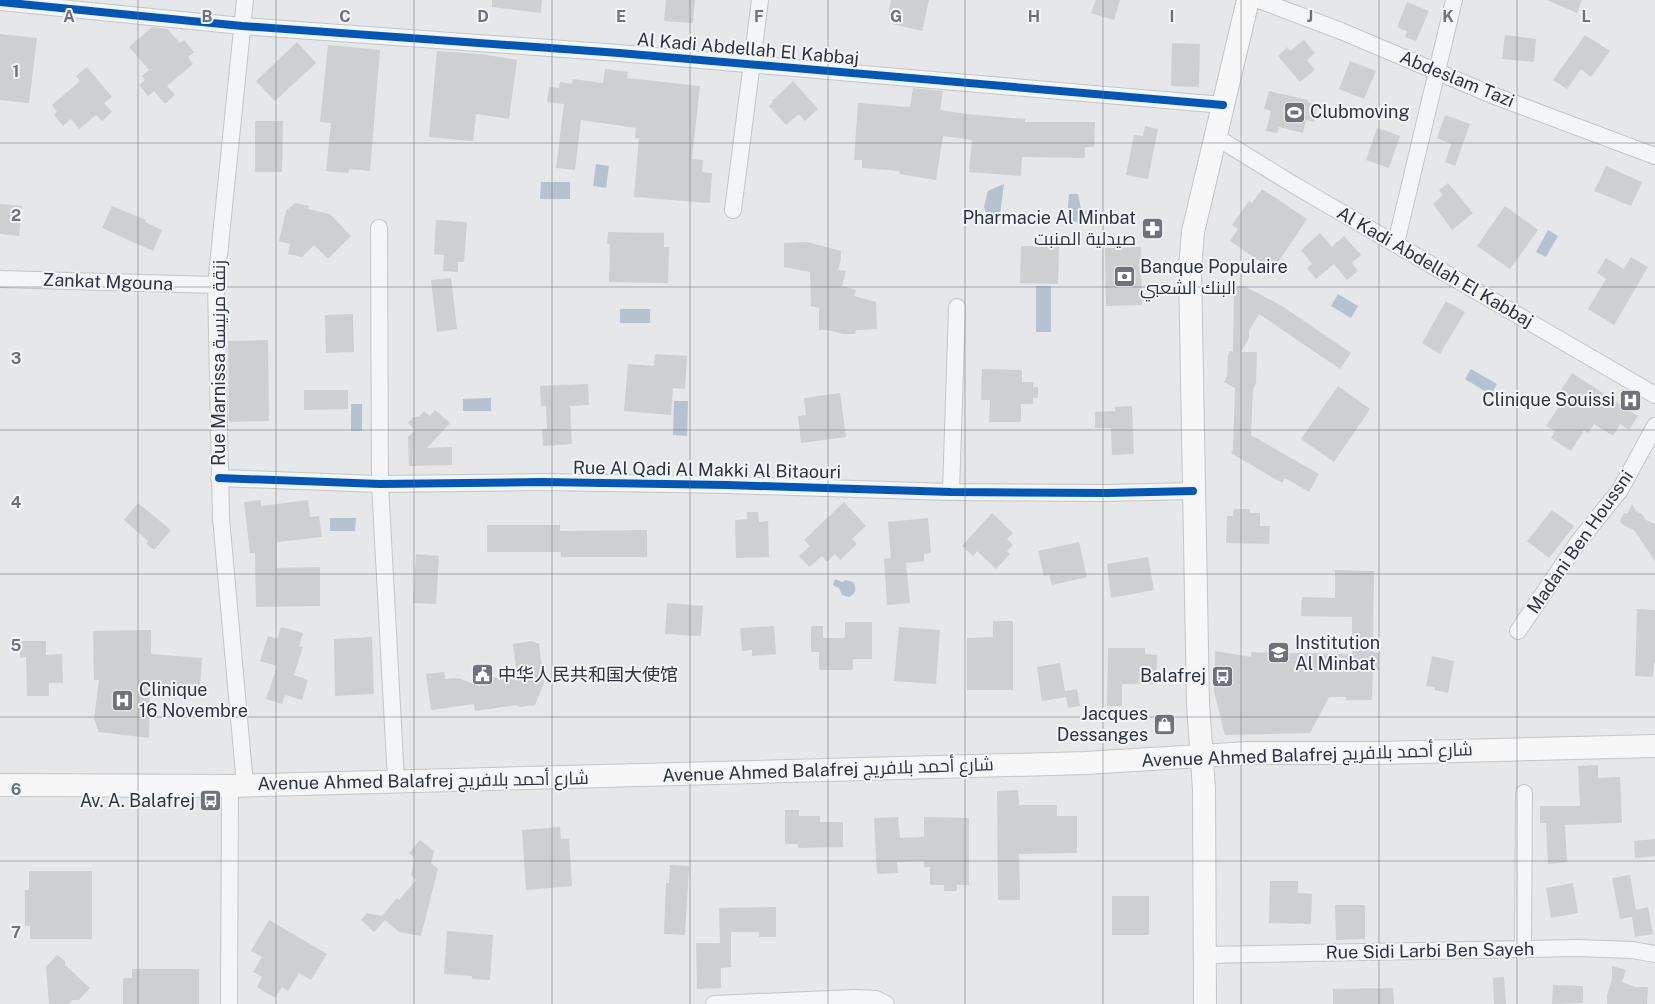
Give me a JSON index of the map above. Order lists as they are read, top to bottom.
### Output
{
  "streets": {
    "main road": ["Avenue Ahmed Balafrej شارع أحمد بلافريج"],
    "street": [
      "Al Kadi Abdellah El Kabbaj",
      "Abdeslam Tazi",
      "Zankat Mgouna",
      "Rue Marnissa زنقة مرنيسة",
      "Rue Al Qadi Al Makki Al Bitaouri",
      "Madani Ben Houssni",
      "Rue Sidi Larbi Ben Sayeh"
    ]
  },
  "crossings": [
    ["Al Kadi Abdellah El Kabbaj", "Rue Marnissa زنقة مرنيسة"],
    ["Zankat Mgouna", "Rue Marnissa زنقة مرنيسة"],
    ["Rue Marnissa زنقة مرنيسة", "Rue Al Qadi Al Makki Al Bitaouri"],
    ["Rue Marnissa زنقة مرنيسة", "Avenue Ahmed Balafrej شارع أحمد بلافريج"]
  ],
  "places": {
    "sports": ["Clubmoving"],
    "pharmacy": ["Pharmacie Al Minbat صيدلية المنبت"],
    "bank": ["Banque Populaire البنك الشعبي"],
    "hospital": ["Clinique Souissi", "Clinique 16 Novembre"],
    "school or university": ["Institution Al Minbat"],
    "public building": ["中华人民共和国大使馆"],
    "bus stop": ["Balafrej", "Av. A. Balafrej"],
    "shop": ["Jacques Dessanges"]
  },
  "grid": {
    "columns": [
      "A",
      "B",
      "C",
      "D",
      "E",
      "F",
      "G",
      "H",
      "I",
      "J",
      "K",
      "L"
    ],
    "rows": [
      "1",
      "2",
      "3",
      "4",
      "5",
      "6",
      "7"
    ]
  }
}
